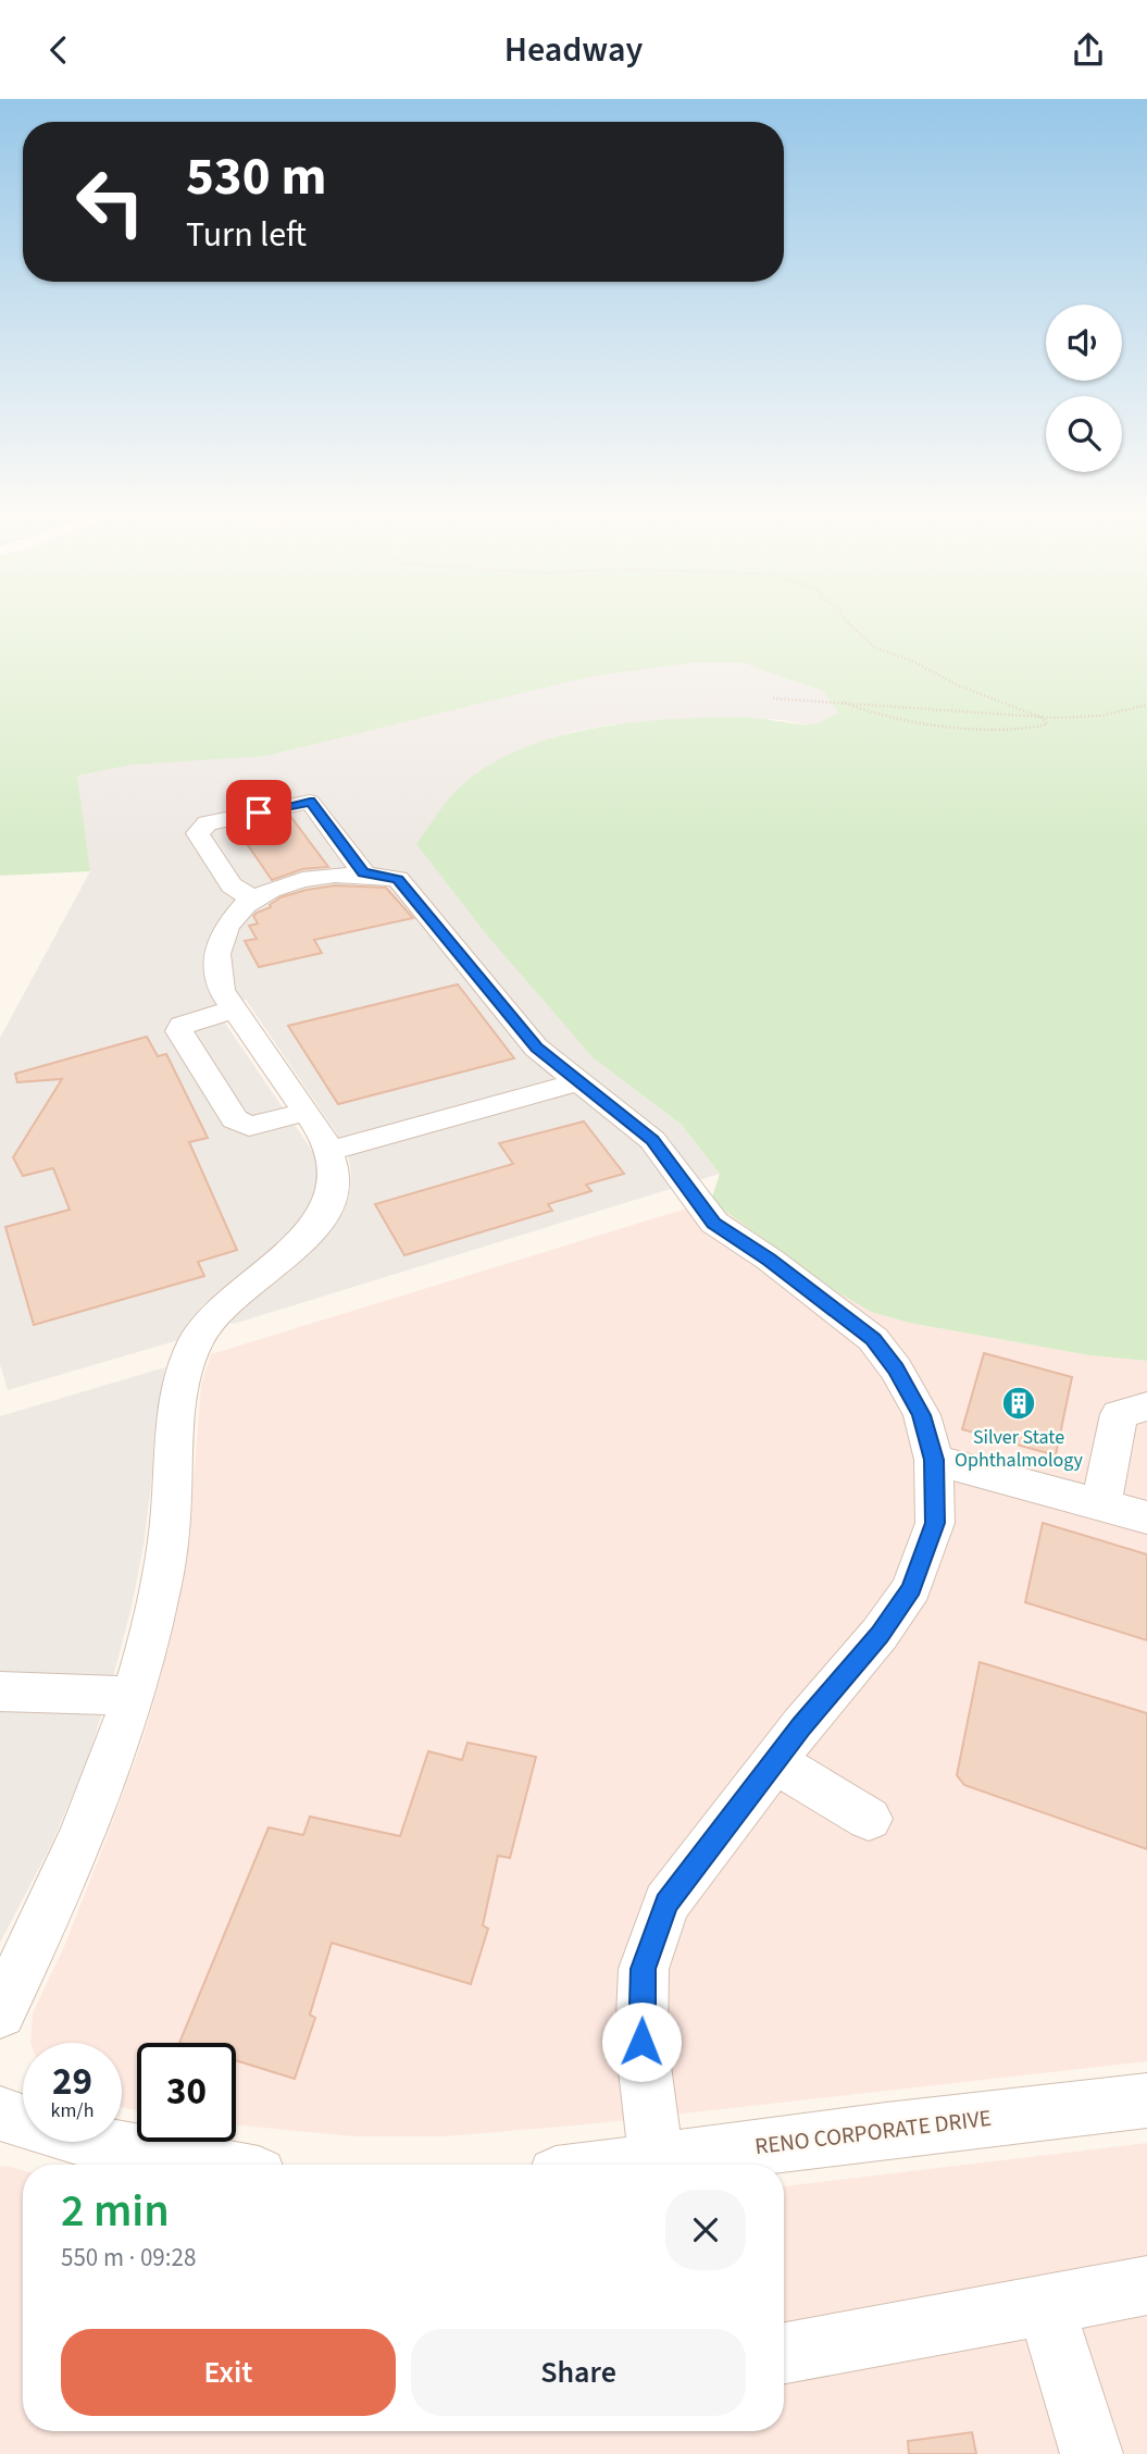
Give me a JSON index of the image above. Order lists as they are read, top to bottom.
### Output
{
  "streets": {
    "street": ["RENO CORPORATE DRIVE"]
  },
  "places": {
    "building": ["Silver State Ophthalmology"]
  },
  "page": {
    "header": "Headway",
    "turn": ["530 m", "Turn left"],
    "speed": "29 km/h",
    "limit": "30",
    "heading": ["2 min", "550 m · 09:28"],
    "buttons": ["Exit", "Share"]
  }
}
